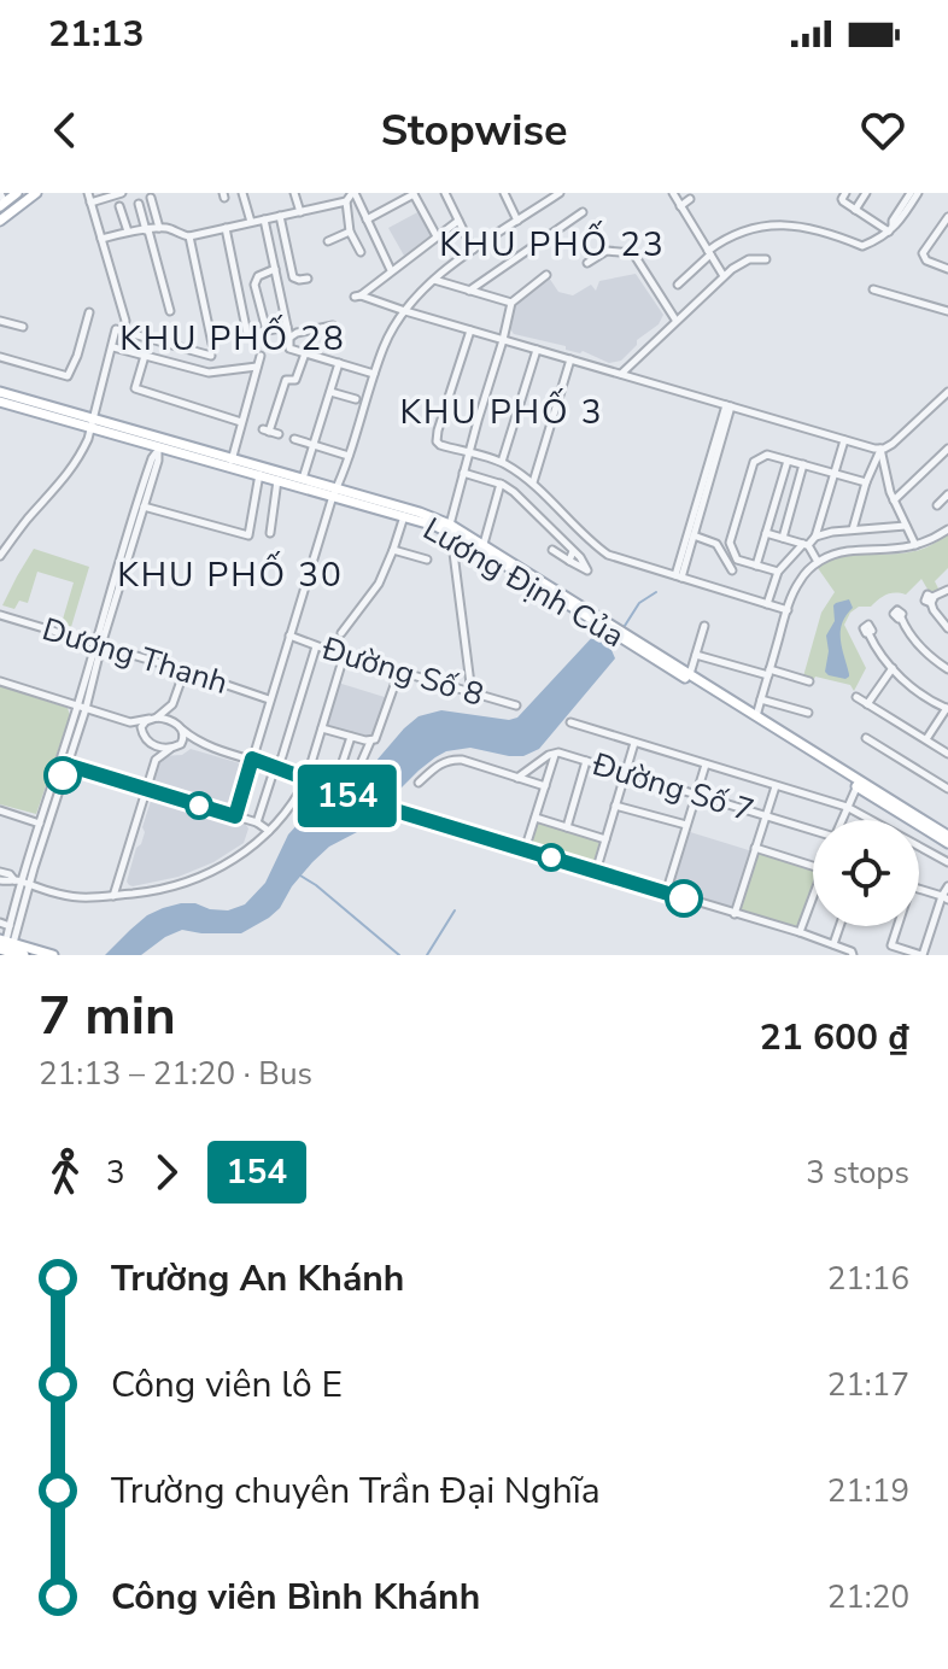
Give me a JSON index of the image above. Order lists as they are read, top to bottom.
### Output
{
  "streets": {
    "main road": ["Lương Định Của"],
    "street": ["Dương Thanh", "Đường Số 8", "Đường Số 7"]
  },
  "districts": [
    "KHU PHỐ 23",
    "KHU PHỐ 28",
    "KHU PHỐ 3",
    "KHU PHỐ 30"
  ],
  "lines": ["bus line 154"],
  "page": {
    "status": "21:13",
    "header": "Stopwise",
    "on_map": "154",
    "heading": ["7 min", "21:13 – 21:20 · Bus", "21 600 ₫"],
    "legs": ["3", "154", "3 stops"],
    "list": [
      {
        "name": "Trường An Khánh",
        "value": "21:16"
      },
      {
        "name": "Công viên lô E",
        "value": "21:17"
      },
      {
        "name": "Trường chuyên Trần Đại Nghĩa",
        "value": "21:19"
      },
      {
        "name": "Công viên Bình Khánh",
        "value": "21:20"
      }
    ]
  }
}
